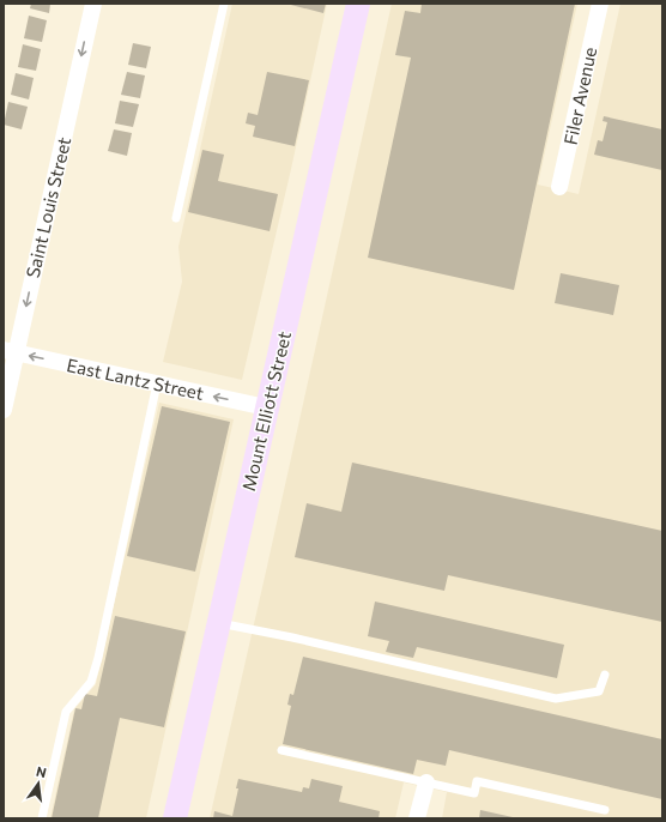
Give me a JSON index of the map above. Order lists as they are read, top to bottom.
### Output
{
  "streets": {
    "street": [
      "Filer Avenue",
      "Saint Louis Street",
      "East Lantz Street",
      "Mount Elliott Street"
    ]
  },
  "crossings": [
    ["Saint Louis Street", "East Lantz Street"],
    ["East Lantz Street", "Mount Elliott Street"]
  ],
  "one_way": ["Saint Louis Street", "East Lantz Street"],
  "north": "top"
}
